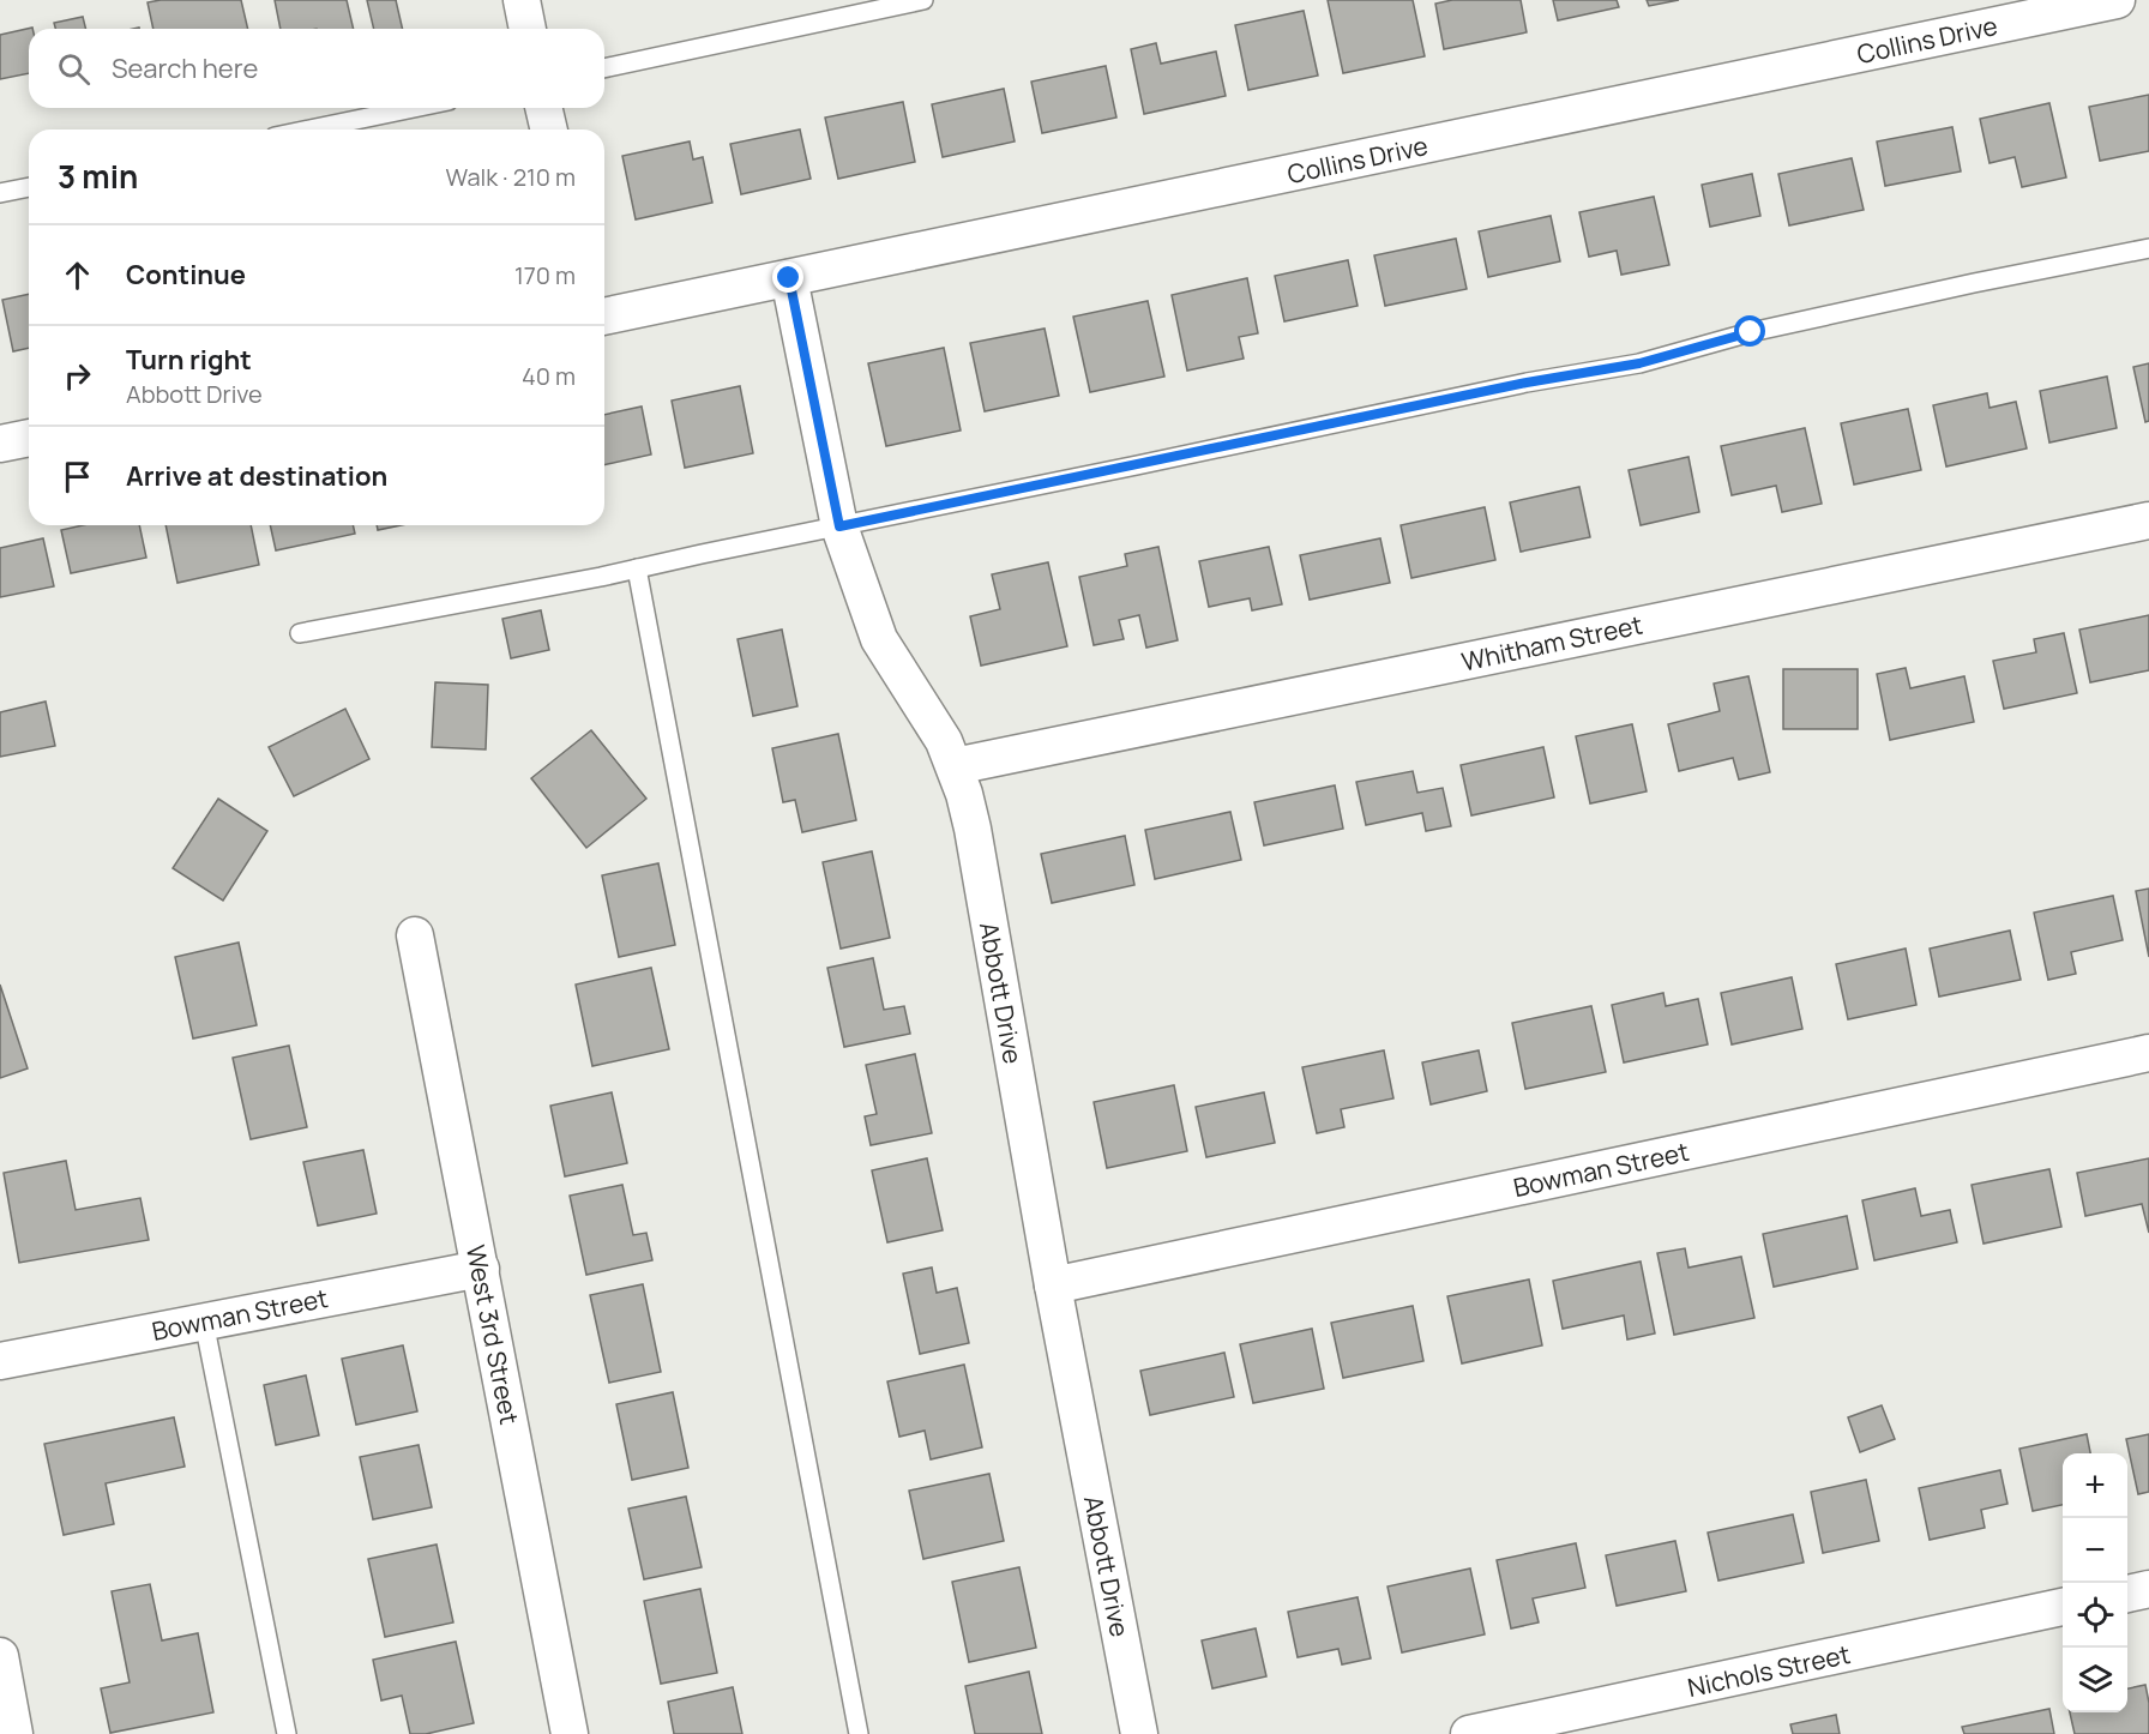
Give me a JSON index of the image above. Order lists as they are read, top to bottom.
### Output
{
  "streets": {
    "street": [
      "Collins Drive",
      "Whitham Street",
      "Abbott Drive",
      "Bowman Street",
      "West 3rd Street",
      "Nichols Street"
    ]
  },
  "crossings": [
    ["Collins Drive", "Abbott Drive"],
    ["Whitham Street", "Abbott Drive"],
    ["Abbott Drive", "Bowman Street"],
    ["Bowman Street", "West 3rd Street"]
  ],
  "page": {
    "search": "Search here",
    "heading": ["3 min", "Walk · 210 m"],
    "list": [
      ["Continue", "170 m"],
      ["Turn right", "Abbott Drive", "40 m"],
      "Arrive at destination"
    ],
    "map_buttons": ["+", "−"]
  }
}
